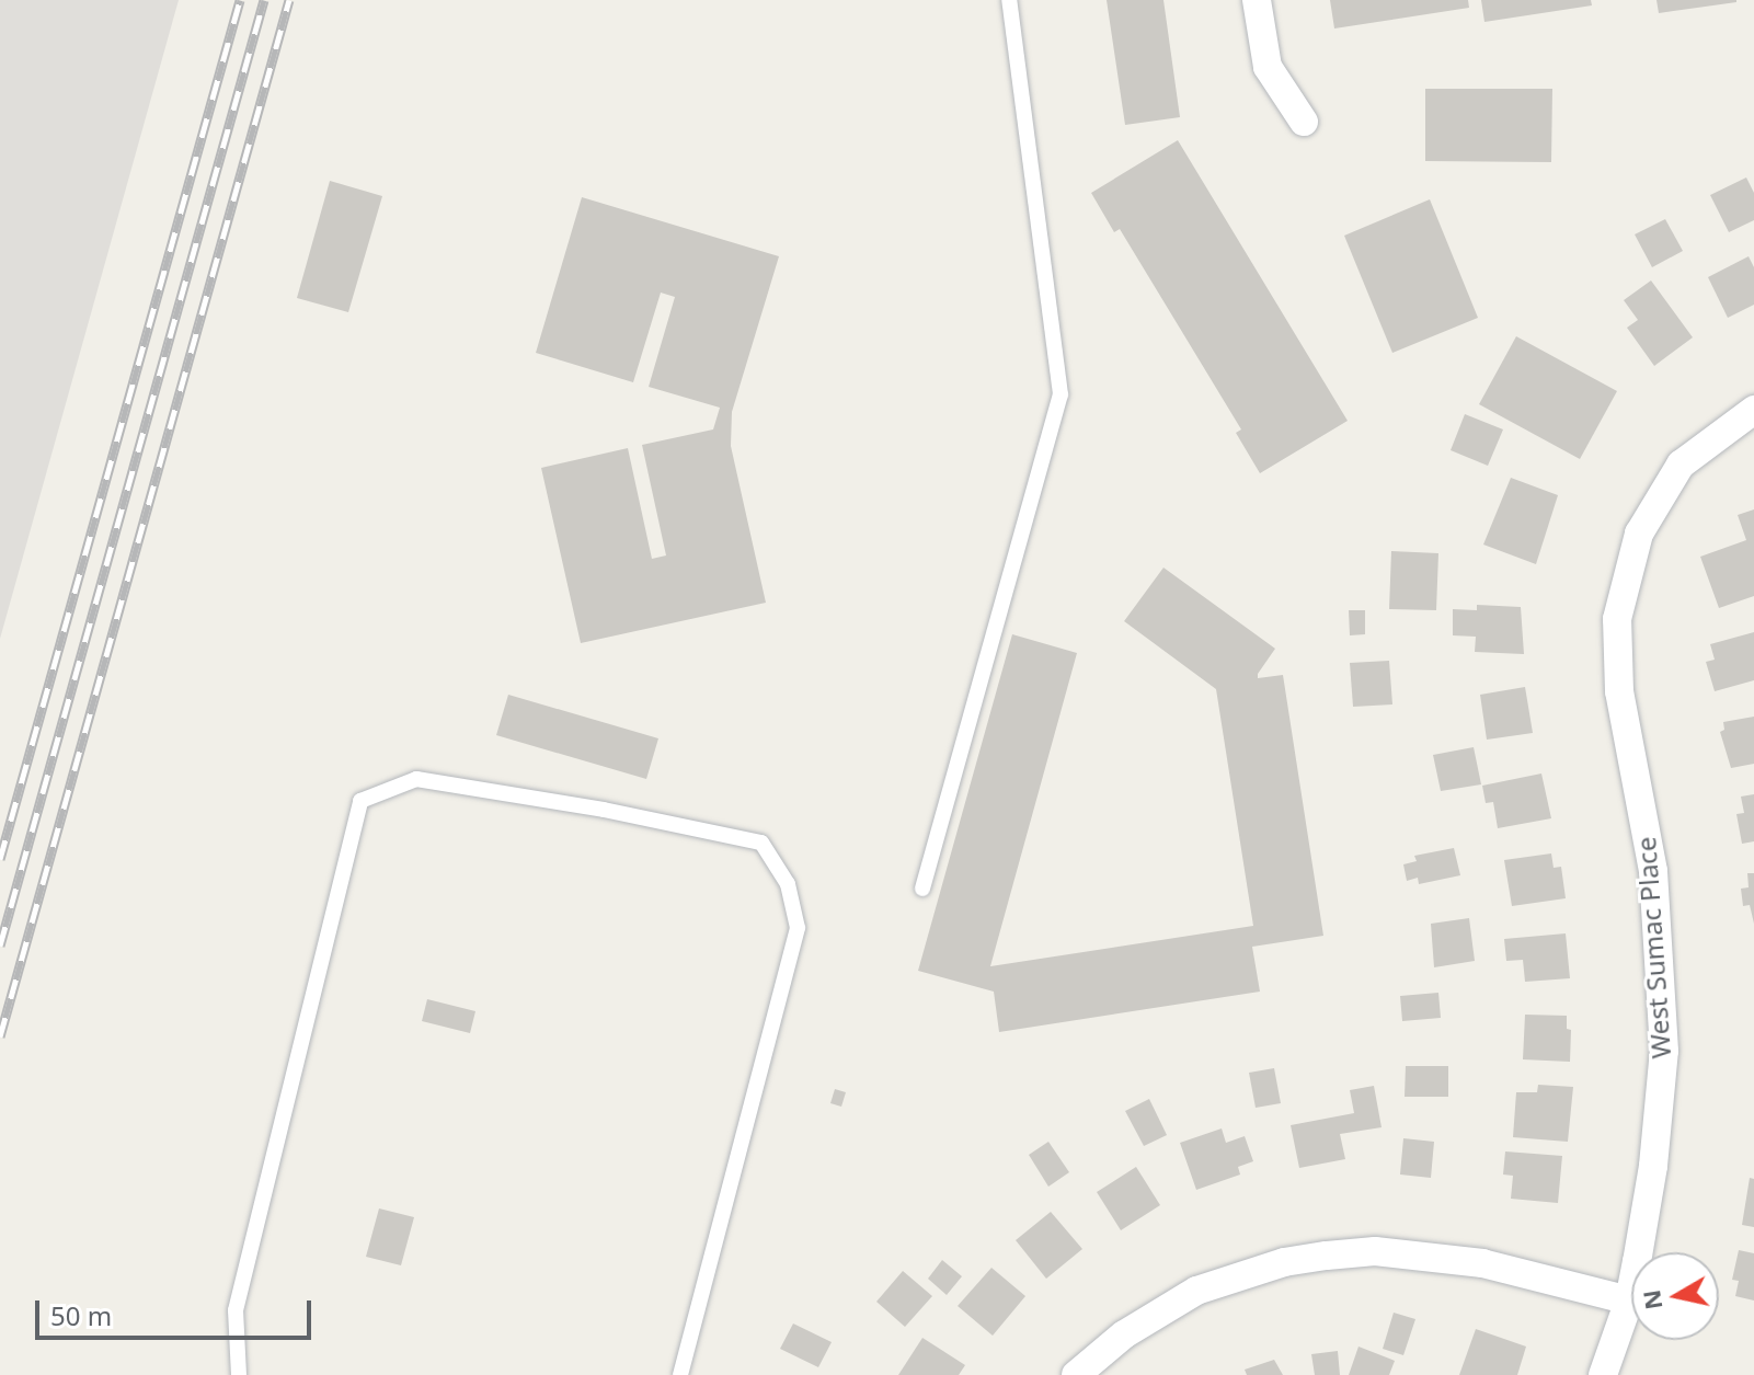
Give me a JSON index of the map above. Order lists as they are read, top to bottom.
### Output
{
  "streets": {
    "street": ["West Sumac Place"]
  },
  "scale_bar": "50 m",
  "north": "left"
}
